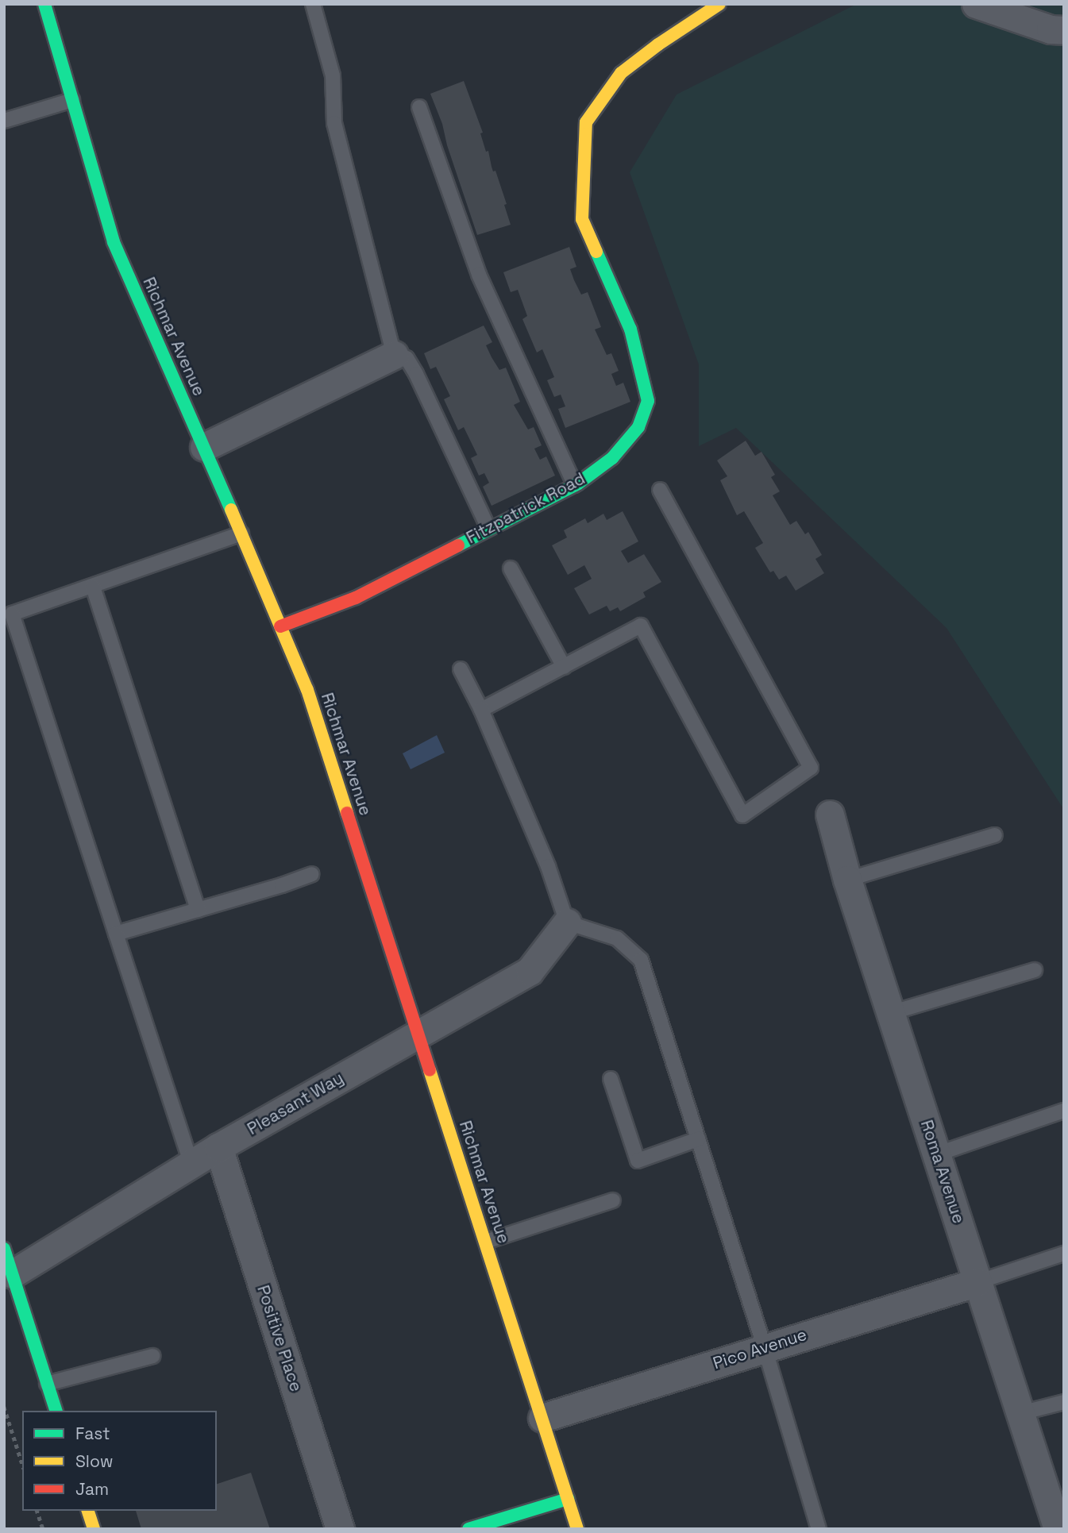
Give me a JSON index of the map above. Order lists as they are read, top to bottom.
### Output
{
  "streets": {
    "street": [
      "Richmar Avenue",
      "Fitzpatrick Road",
      "Pleasant Way",
      "Roma Avenue",
      "Positive Place",
      "Pico Avenue"
    ]
  },
  "crossings": [
    ["Richmar Avenue", "Fitzpatrick Road"],
    ["Richmar Avenue", "Pleasant Way"],
    ["Richmar Avenue", "Pico Avenue"],
    ["Pleasant Way", "Positive Place"],
    ["Roma Avenue", "Pico Avenue"]
  ],
  "legend": ["Fast", "Slow", "Jam"]
}
